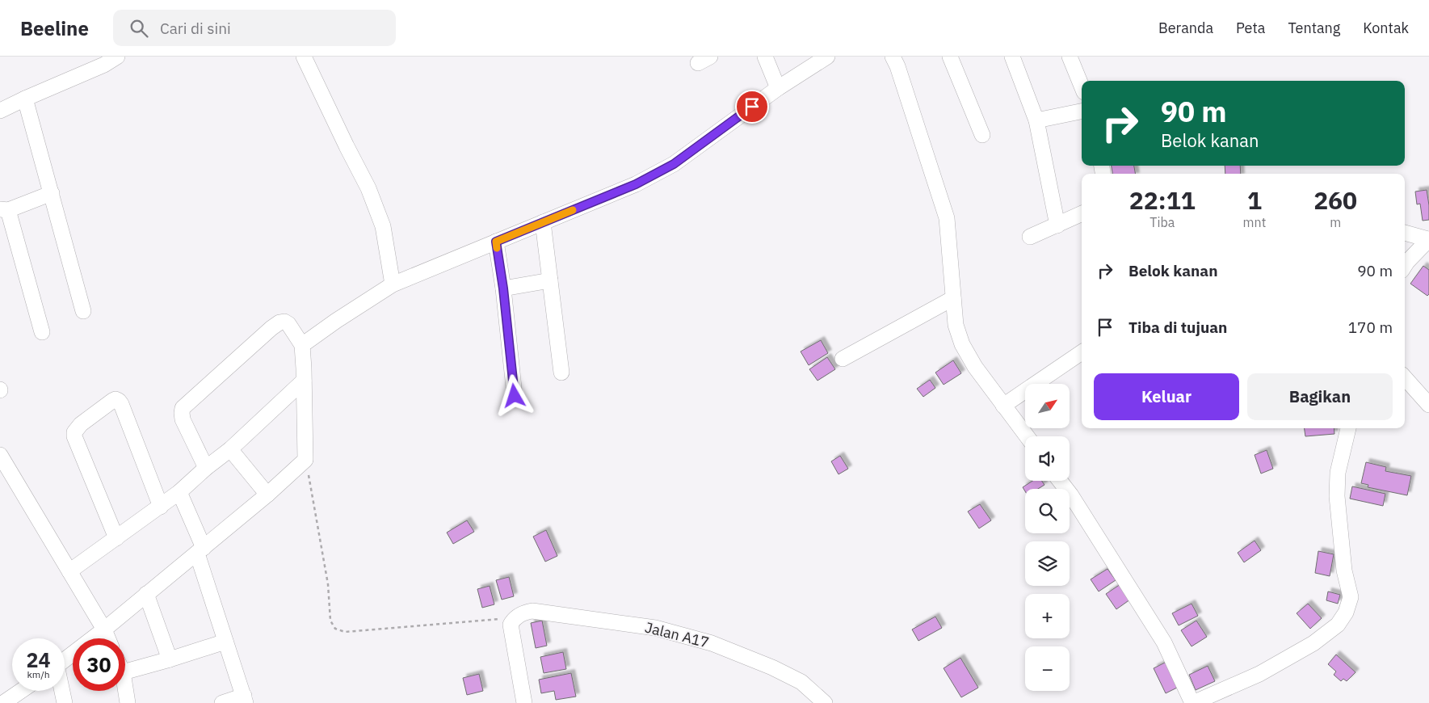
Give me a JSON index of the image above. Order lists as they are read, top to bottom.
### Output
{
  "streets": {
    "street": ["Jalan A17"]
  },
  "north": "top right",
  "page": {
    "header": "Beeline",
    "search": "Cari di sini",
    "nav": [
      "Beranda",
      "Peta",
      "Tentang",
      "Kontak"
    ],
    "turn": ["90 m", "Belok kanan"],
    "eta": [
      "22:11",
      "Tiba",
      "1",
      "mnt",
      "260",
      "m"
    ],
    "list": [
      {
        "name": "Belok kanan",
        "value": "90 m"
      },
      {
        "name": "Tiba di tujuan",
        "value": "170 m"
      }
    ],
    "buttons": ["Keluar", "Bagikan"],
    "map_buttons": ["+", "−"],
    "speed": "24 km/h",
    "limit": "30"
  }
}
